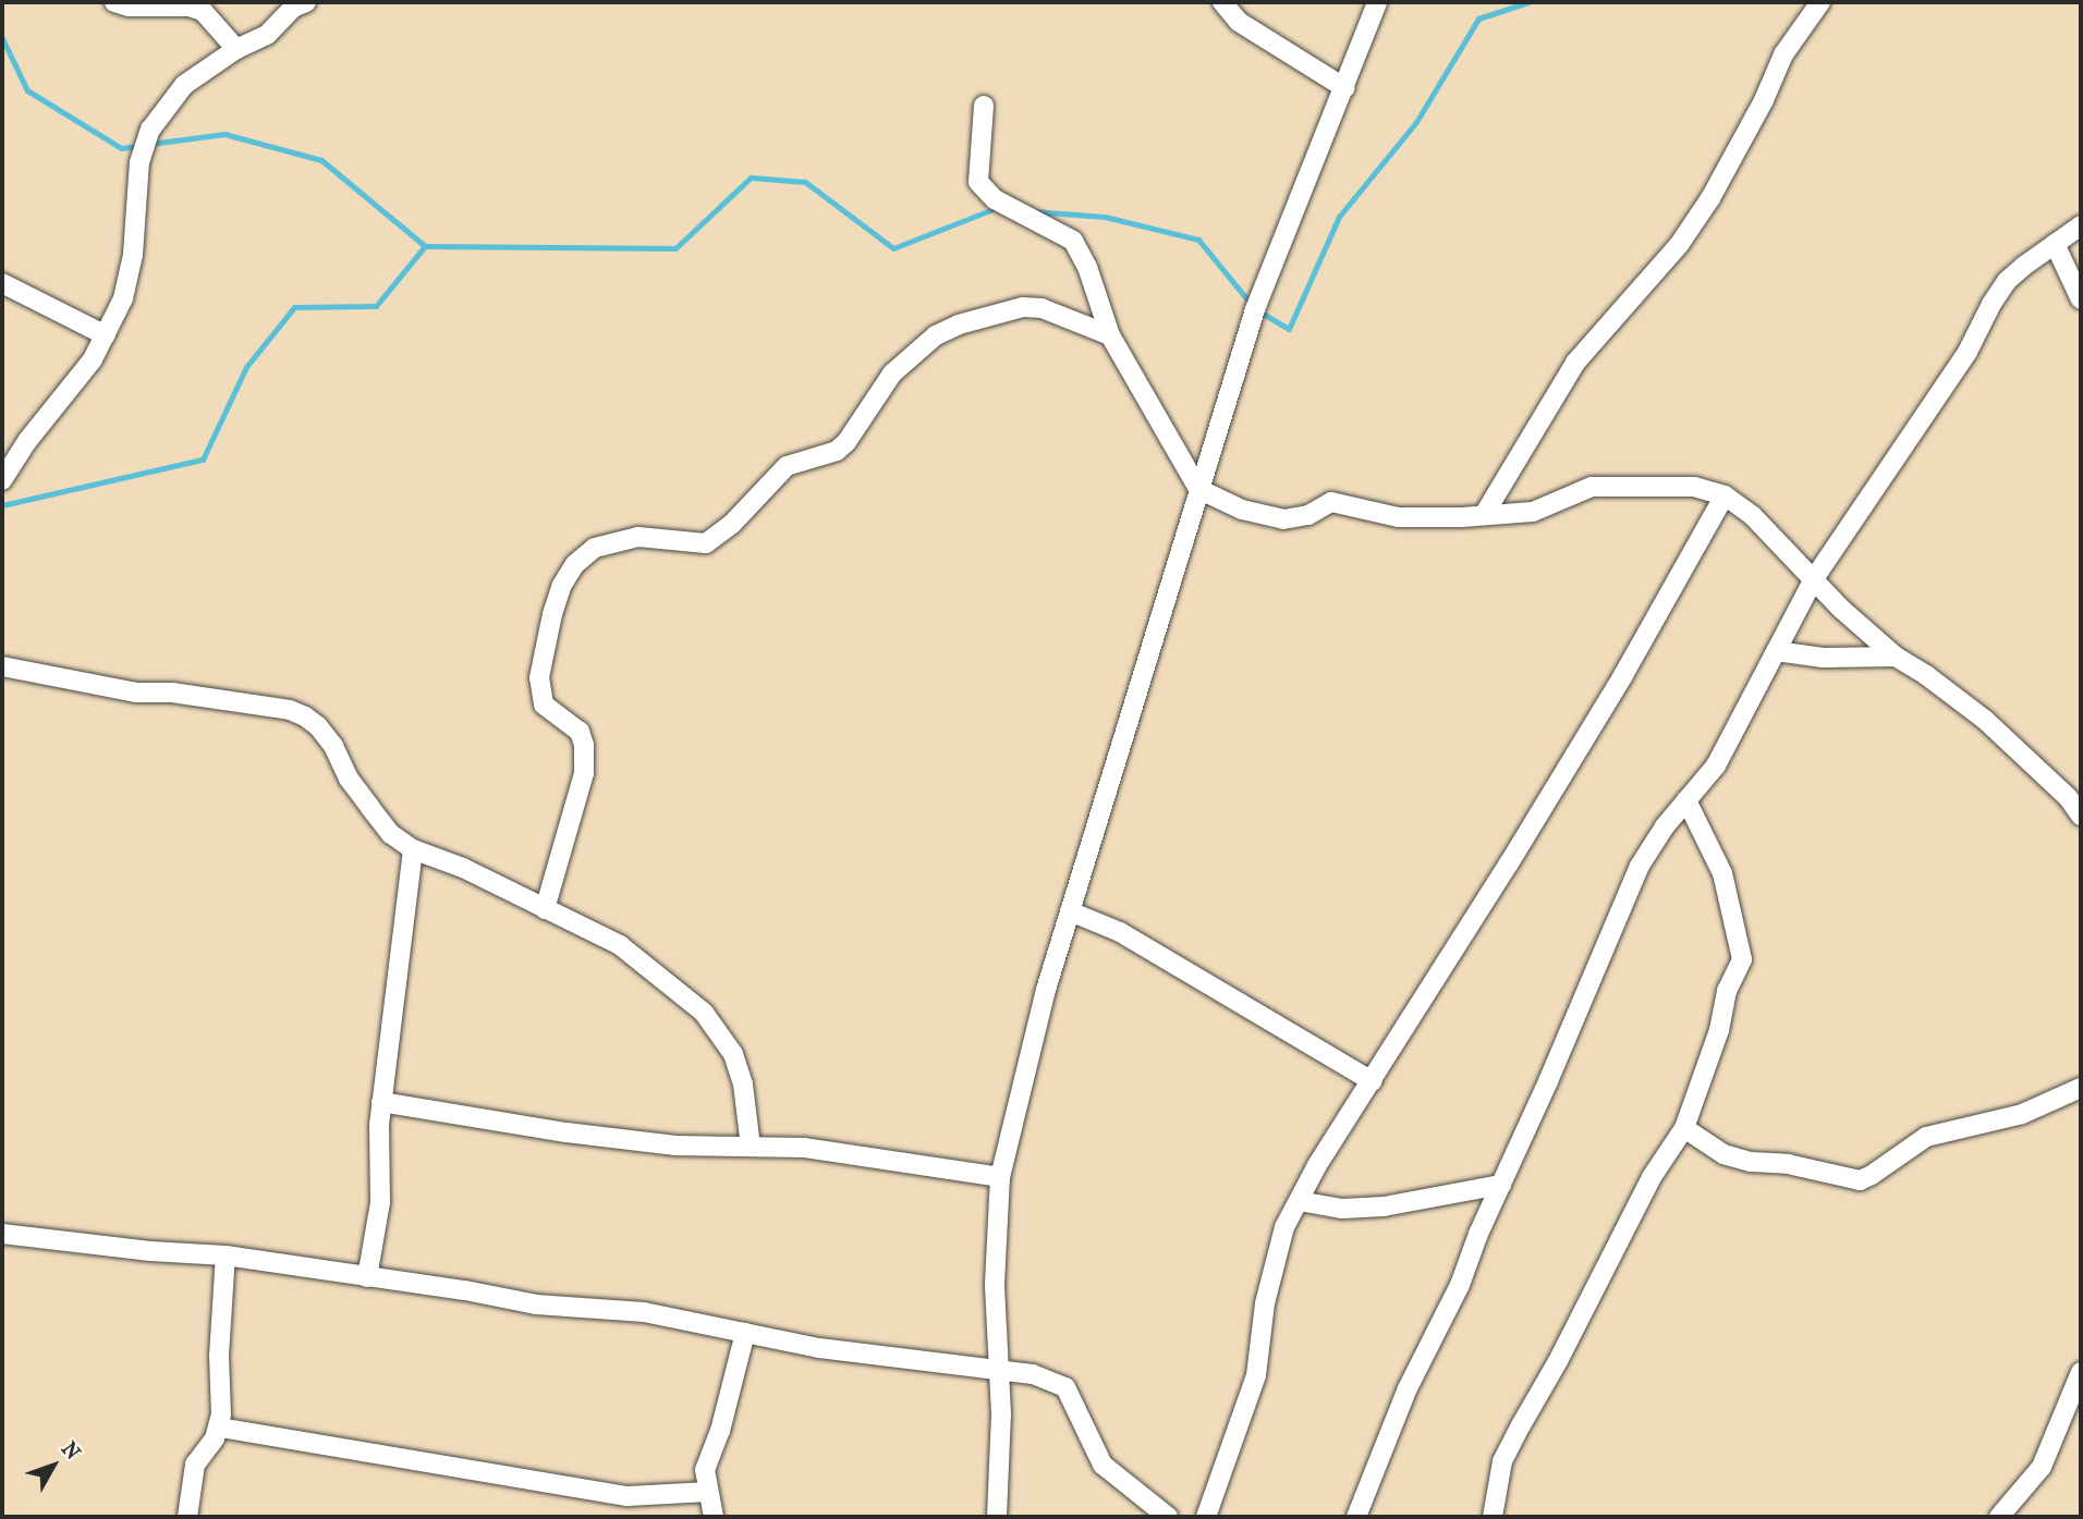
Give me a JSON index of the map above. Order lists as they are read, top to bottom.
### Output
{
  "north": "top right"
}
